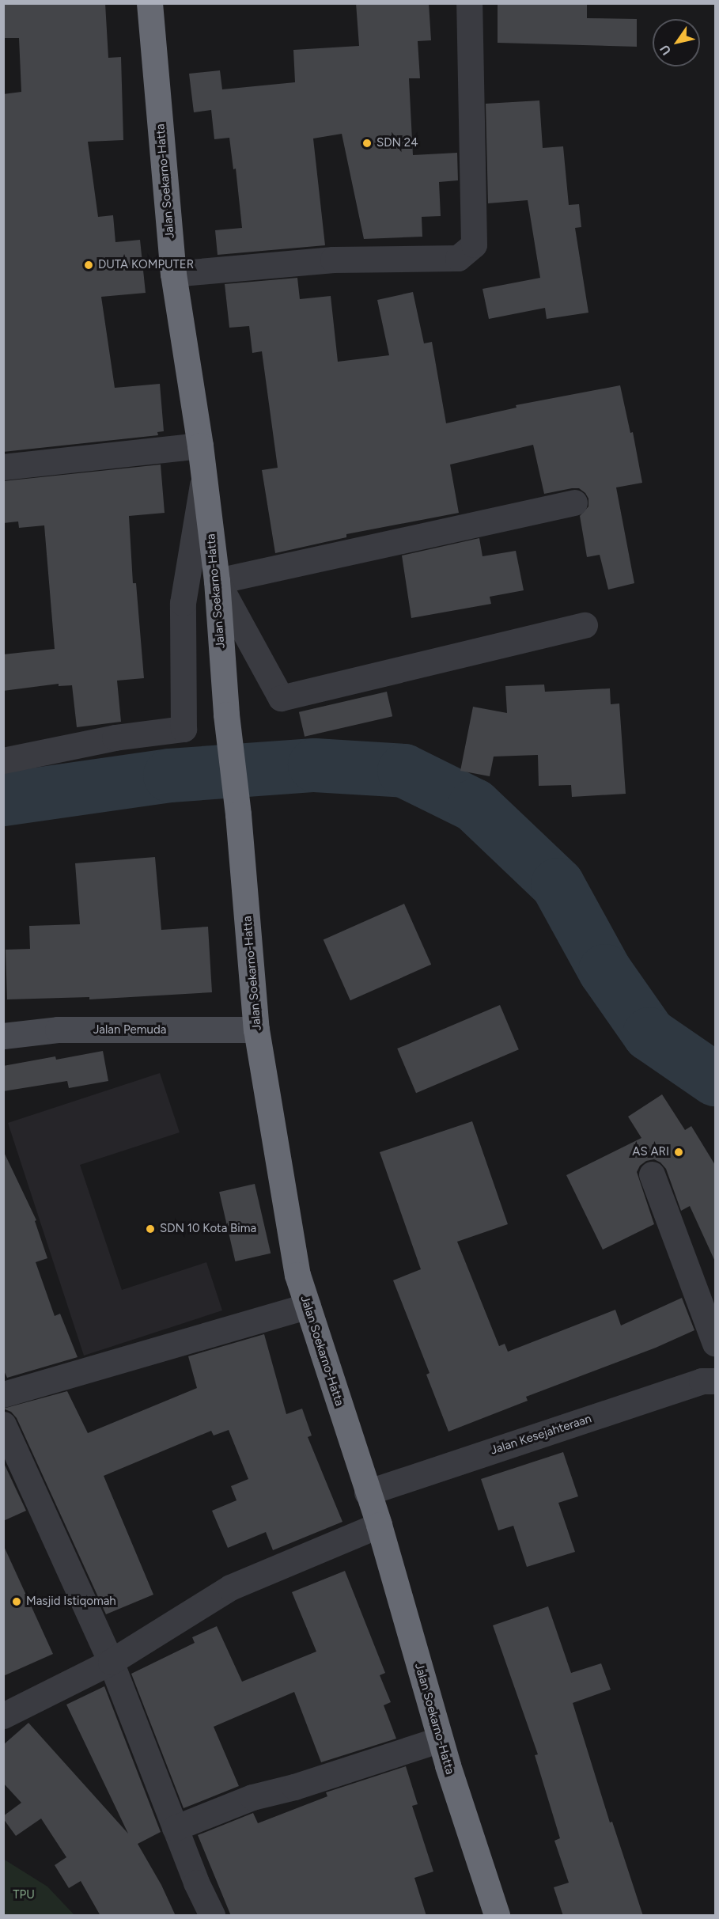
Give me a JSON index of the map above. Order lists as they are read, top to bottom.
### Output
{
  "streets": {
    "highway": ["Jalan Soekarno-Hatta"],
    "street": ["Jalan Pemuda", "Jalan Kesejahteraan"]
  },
  "crossings": [
    ["Jalan Soekarno-Hatta", "Jalan Pemuda"],
    ["Jalan Soekarno-Hatta", "Jalan Kesejahteraan"]
  ],
  "parks": ["TPU"],
  "places": [
    "SDN 24",
    "DUTA KOMPUTER",
    "AS ARI",
    "SDN 10 Kota Bima",
    "Masjid Istiqomah"
  ],
  "north": "bottom left"
}
